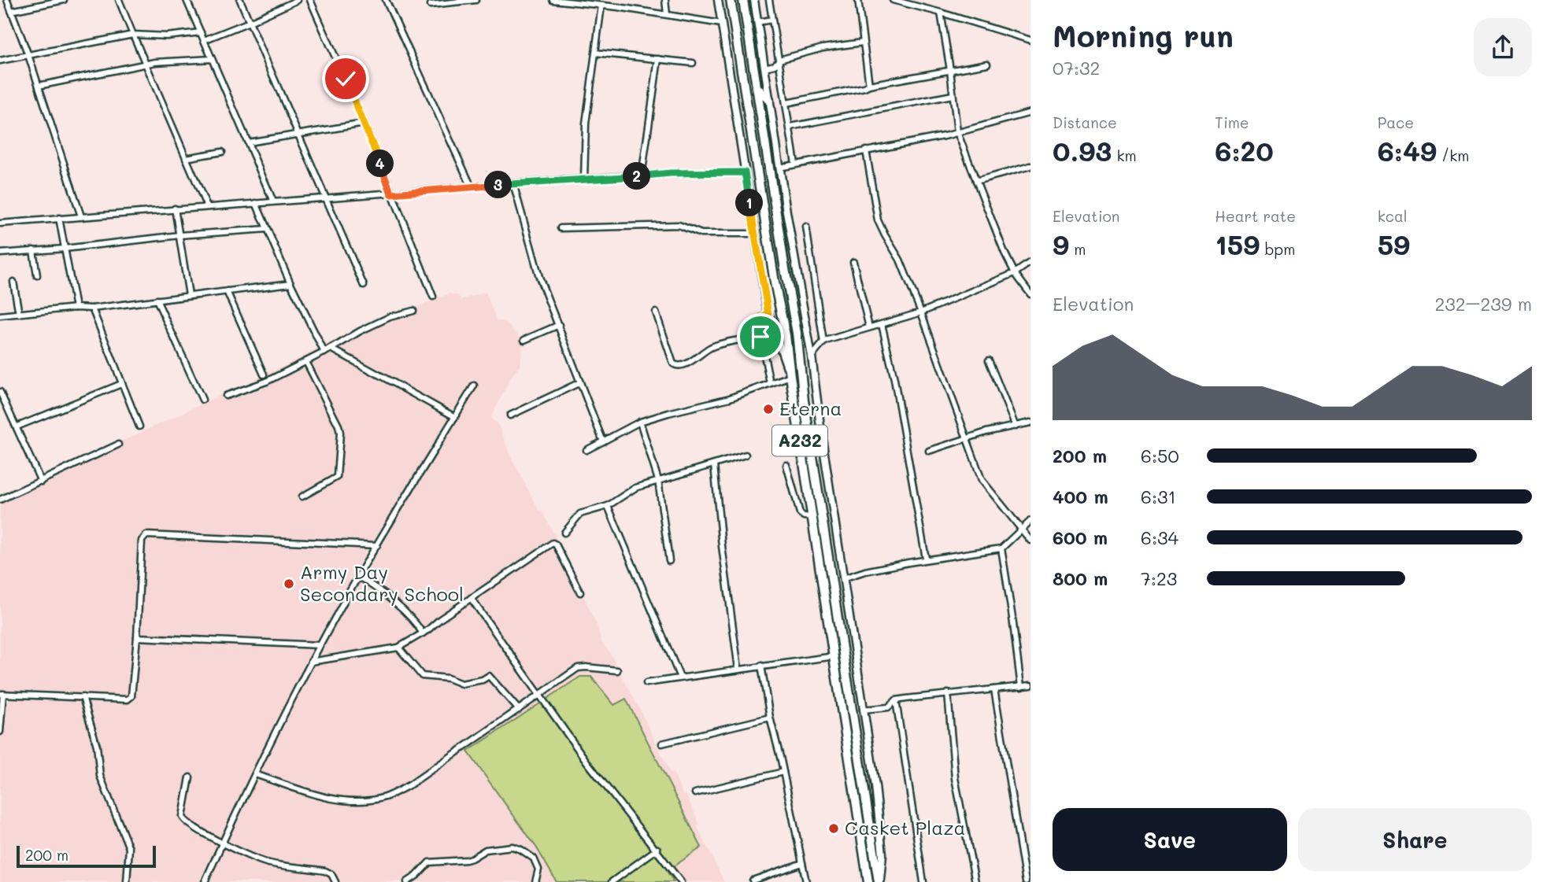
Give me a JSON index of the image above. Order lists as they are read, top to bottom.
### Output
{
  "streets": {
    "highway": ["A232"]
  },
  "places": ["Eterna", "Army Day Secondary School", "Casket Plaza"],
  "scale_bar": "200 m",
  "page": {
    "heading": ["Morning run", "07:32"],
    "stats": [
      ["Distance", "0.93 km"],
      ["Time", "6:20"],
      ["Pace", "6:49 /km"],
      ["Elevation", "9 m"],
      ["Heart rate", "159 bpm"],
      ["kcal", "59"]
    ],
    "pins": [
      "4",
      "2",
      "3",
      "1"
    ],
    "chart": ["Elevation", "232–239 m"],
    "list": [
      {
        "name": "200 m",
        "note": "6:50"
      },
      {
        "name": "400 m",
        "note": "6:31"
      },
      {
        "name": "600 m",
        "note": "6:34"
      },
      {
        "name": "800 m",
        "note": "7:23"
      }
    ],
    "buttons": ["Save", "Share"],
    "scale": "200 m"
  }
}
